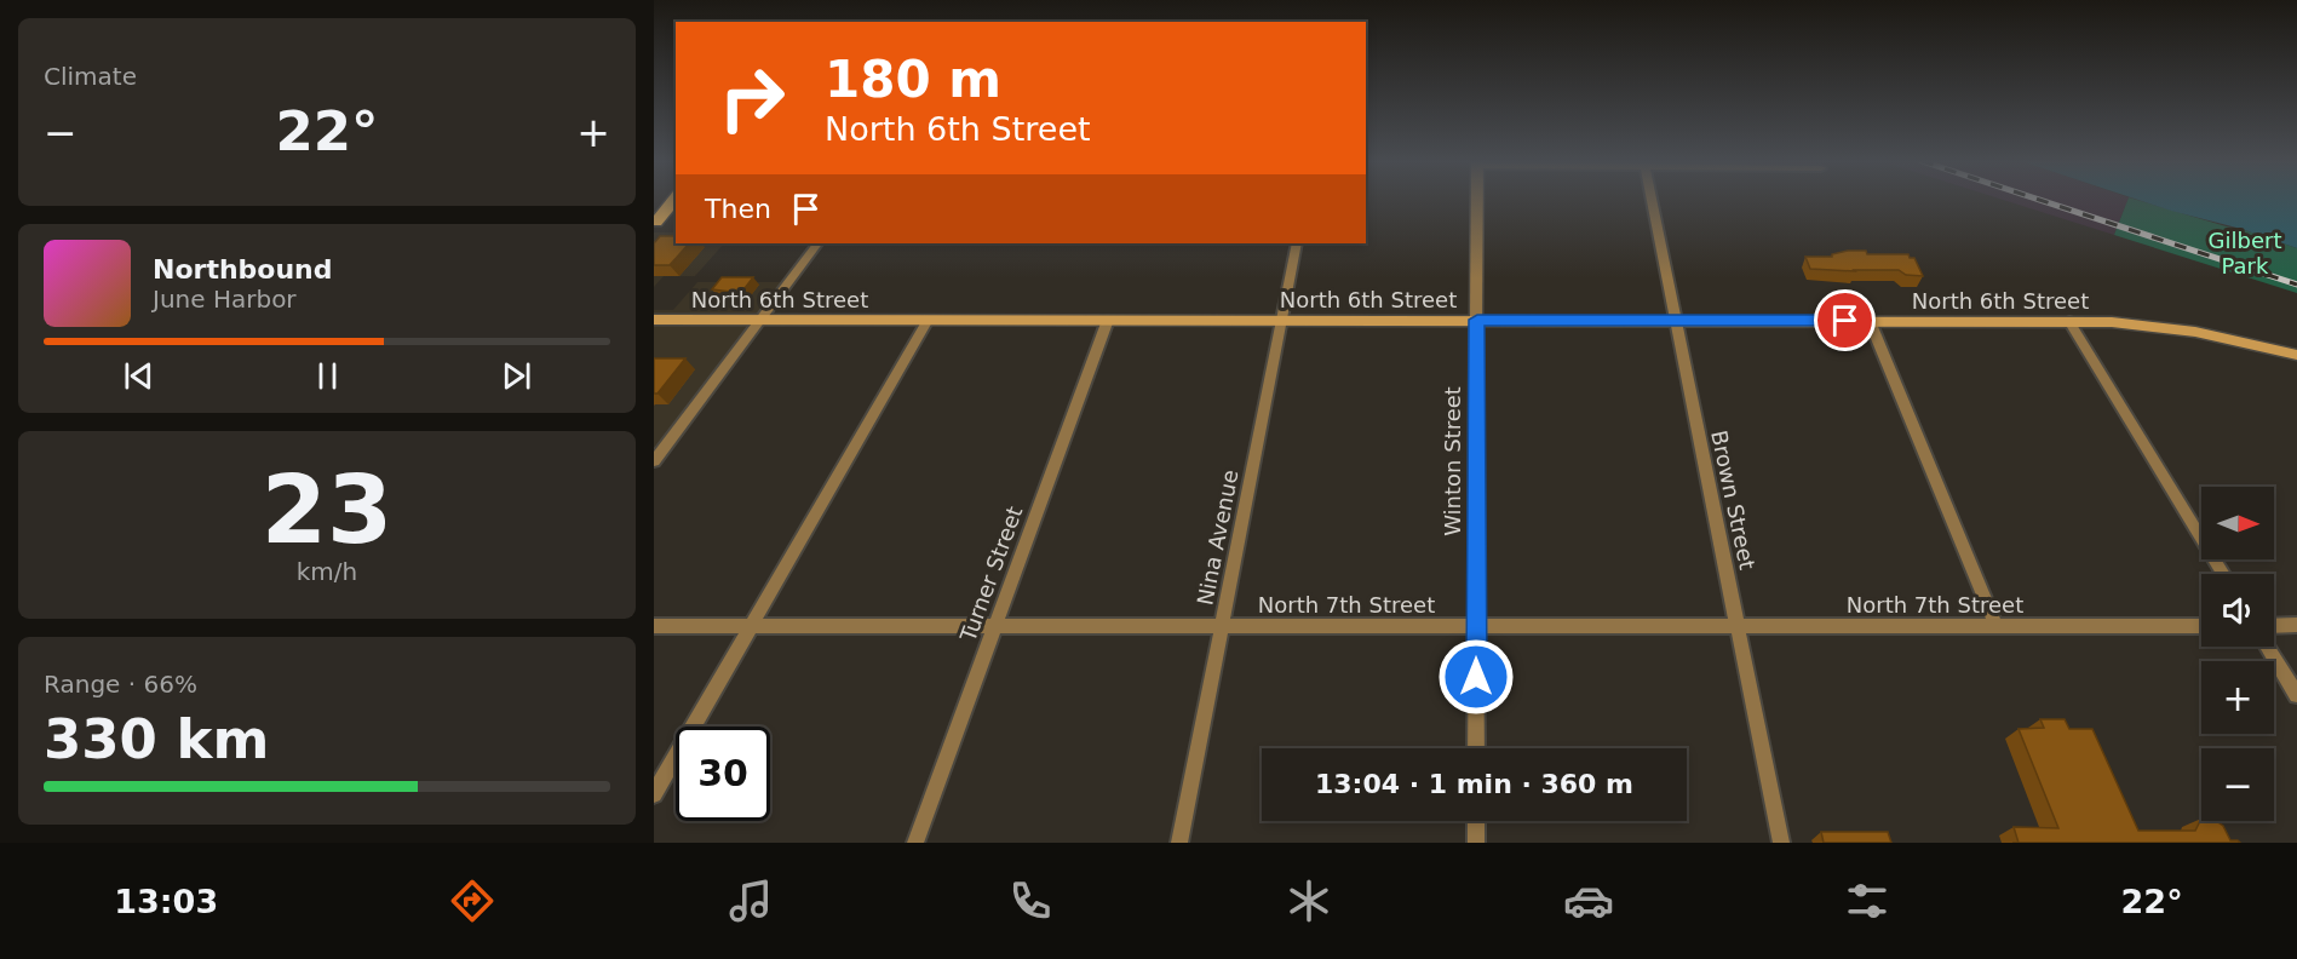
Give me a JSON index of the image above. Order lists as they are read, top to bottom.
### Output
{
  "streets": {
    "main road": ["North 6th Street"],
    "street": [
      "Winton Street",
      "Brown Street",
      "Nina Avenue",
      "Turner Street",
      "North 7th Street"
    ]
  },
  "crossings": [
    ["North 6th Street", "Winton Street"],
    ["North 6th Street", "Brown Street"],
    ["North 6th Street", "Nina Avenue"],
    ["North 6th Street", "Turner Street"],
    ["Winton Street", "North 7th Street"],
    ["Brown Street", "North 7th Street"],
    ["Nina Avenue", "North 7th Street"],
    ["Turner Street", "North 7th Street"]
  ],
  "parks": ["Gilbert Park"],
  "north": "right",
  "page": {
    "tile": [
      "Climate",
      ["23", "km/h"],
      ["Range · 66%", "330 km"]
    ],
    "turn": ["180 m", "North 6th Street"],
    "heat": ["−", "22°", "+"],
    "then": "Then",
    "song": ["Northbound", "June Harbor"],
    "map_buttons": ["+", "−"],
    "limit": "30",
    "trip": "13:04 · 1 min · 360 m",
    "tabs": ["13:03", "22°"]
  }
}
